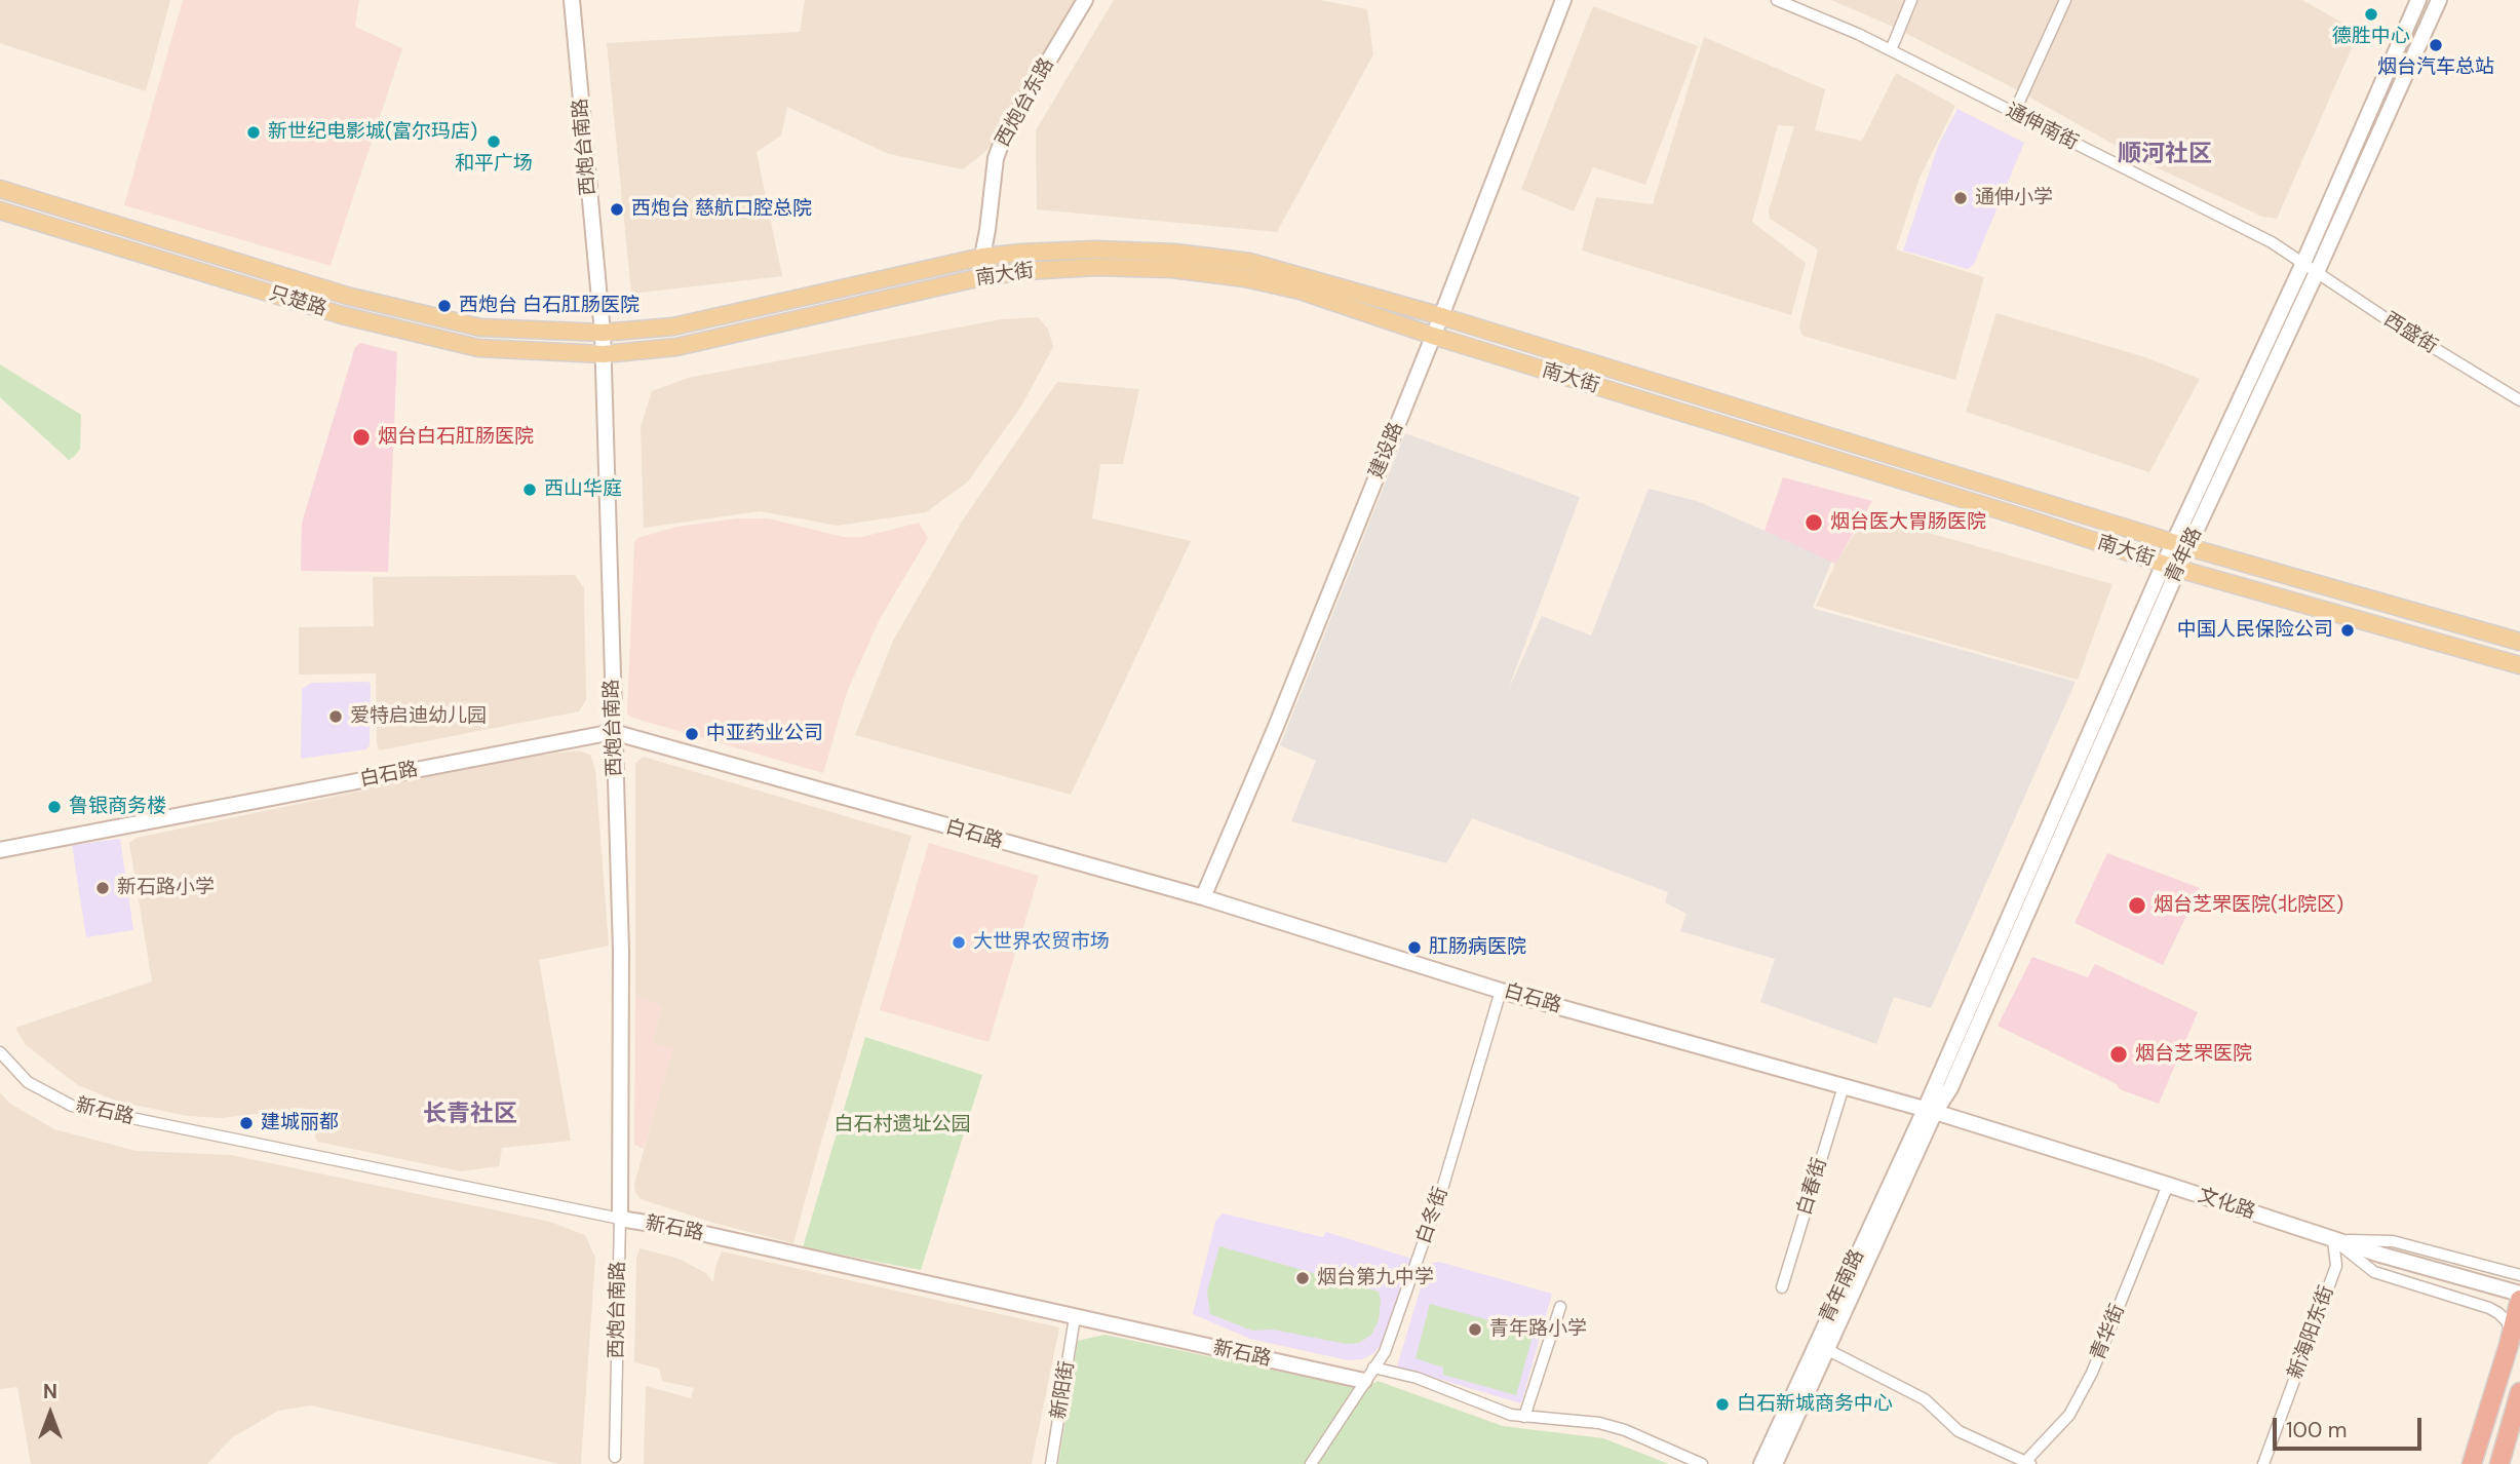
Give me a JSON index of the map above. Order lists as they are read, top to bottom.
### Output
{
  "streets": {
    "main road": ["南大街", "只楚路"],
    "street": [
      "西炮台东路",
      "通伸南街",
      "西炮台南路",
      "西盛街",
      "建设路",
      "青年路",
      "白石路",
      "新石路",
      "白春街",
      "文化路",
      "白冬街",
      "青年南路",
      "青华街",
      "新海阳东街",
      "新阳街"
    ]
  },
  "crossings": [
    ["西炮台东路", "南大街"],
    ["通伸南街", "西盛街"],
    ["通伸南街", "青年路"],
    ["西炮台南路", "南大街"],
    ["西炮台南路", "只楚路"],
    ["西炮台南路", "白石路"],
    ["西炮台南路", "新石路"],
    ["南大街", "只楚路"],
    ["南大街", "建设路"],
    ["南大街", "青年路"],
    ["西盛街", "青年路"],
    ["建设路", "白石路"],
    ["青年路", "白石路"],
    ["青年路", "文化路"],
    ["青年路", "青年南路"],
    ["白石路", "白春街"],
    ["白石路", "文化路"],
    ["白石路", "白冬街"],
    ["白石路", "青年南路"],
    ["新石路", "白冬街"],
    ["新石路", "新阳街"],
    ["文化路", "青年南路"],
    ["文化路", "青华街"],
    ["文化路", "新海阳东街"]
  ],
  "districts": ["顺河社区", "长青社区"],
  "parks": ["白石村遗址公园"],
  "places": [
    "德胜中心",
    "烟台汽车总站",
    "新世纪电影城(富尔玛店)",
    "和平广场",
    "通伸小学",
    "西炮台 慈航口腔总院",
    "西炮台 白石肛肠医院",
    "烟台白石肛肠医院",
    "西山华庭",
    "烟台医大胃肠医院",
    "中国人民保险公司",
    "爱特启迪幼儿园",
    "中亚药业公司",
    "鲁银商务楼",
    "新石路小学",
    "烟台芝罘医院(北院区)",
    "大世界农贸市场",
    "肛肠病医院",
    "烟台芝罘医院",
    "建城丽都",
    "烟台第九中学",
    "青年路小学",
    "白石新城商务中心"
  ],
  "scale_bar": "100 m",
  "north": "top"
}
